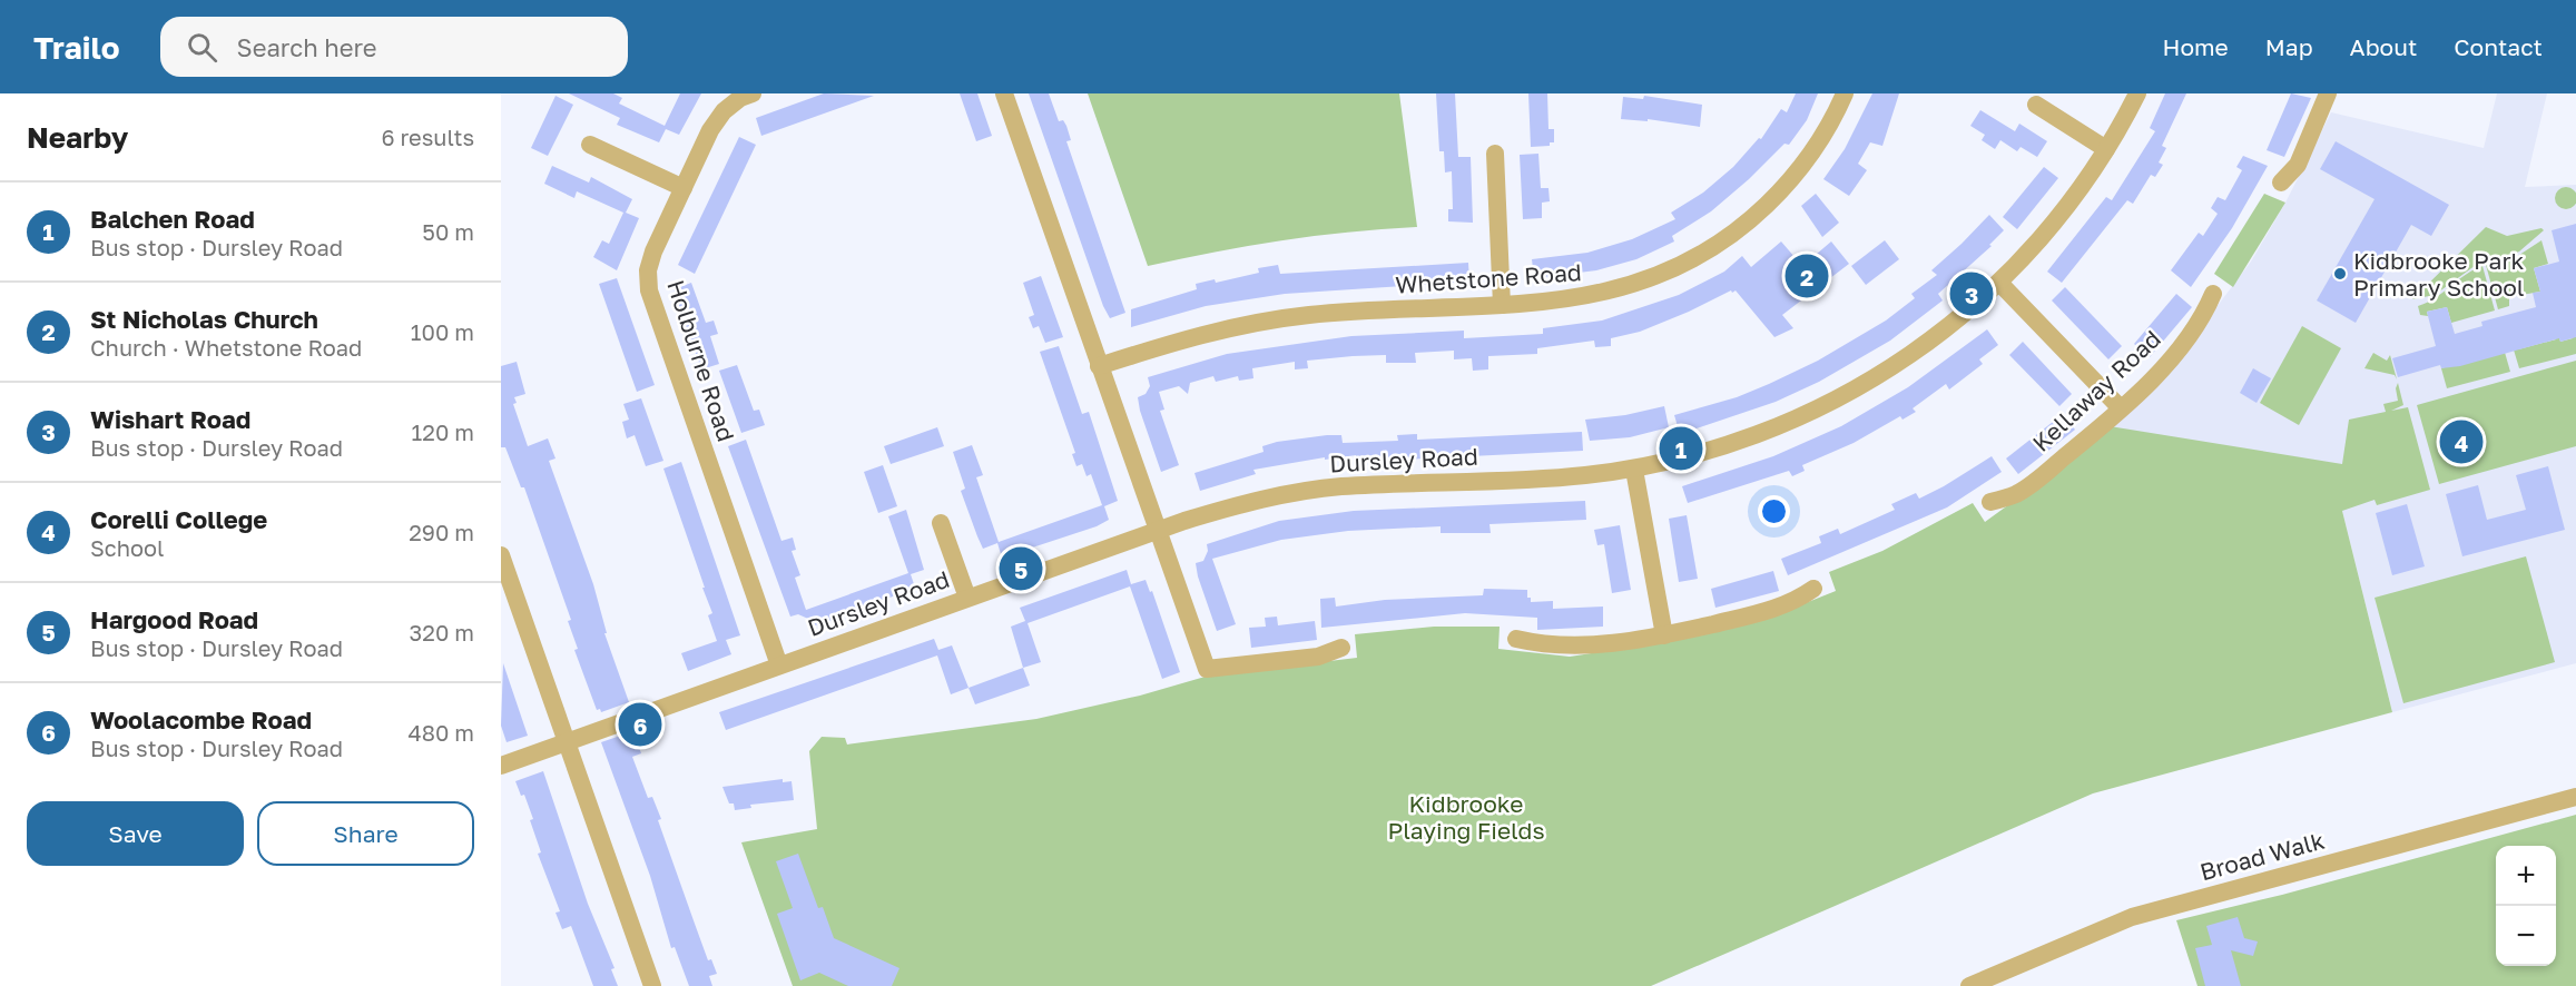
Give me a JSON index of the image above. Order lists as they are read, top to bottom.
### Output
{
  "streets": {
    "street": [
      "Whetstone Road",
      "Holburne Road",
      "Kellaway Road",
      "Dursley Road",
      "Broad Walk"
    ]
  },
  "crossings": [
    ["Holburne Road", "Dursley Road"]
  ],
  "parks": ["Kidbrooke Playing Fields"],
  "places": ["Kidbrooke Park Primary School"],
  "page": {
    "header": "Trailo",
    "search": "Search here",
    "nav": [
      "Home",
      "Map",
      "About",
      "Contact"
    ],
    "heading": ["Nearby", "6 results"],
    "list": [
      {
        "mark": "1",
        "name": "Balchen Road",
        "note": "Bus stop · Dursley Road",
        "value": "50 m"
      },
      {
        "mark": "2",
        "name": "St Nicholas Church",
        "note": "Church · Whetstone Road",
        "value": "100 m"
      },
      {
        "mark": "3",
        "name": "Wishart Road",
        "note": "Bus stop · Dursley Road",
        "value": "120 m"
      },
      {
        "mark": "4",
        "name": "Corelli College",
        "note": "School",
        "value": "290 m"
      },
      {
        "mark": "5",
        "name": "Hargood Road",
        "note": "Bus stop · Dursley Road",
        "value": "320 m"
      },
      {
        "mark": "6",
        "name": "Woolacombe Road",
        "note": "Bus stop · Dursley Road",
        "value": "480 m"
      }
    ],
    "pins": [
      "2",
      "3",
      "4",
      "1",
      "5",
      "6"
    ],
    "buttons": ["Save", "Share"],
    "map_buttons": ["+", "−"]
  }
}
